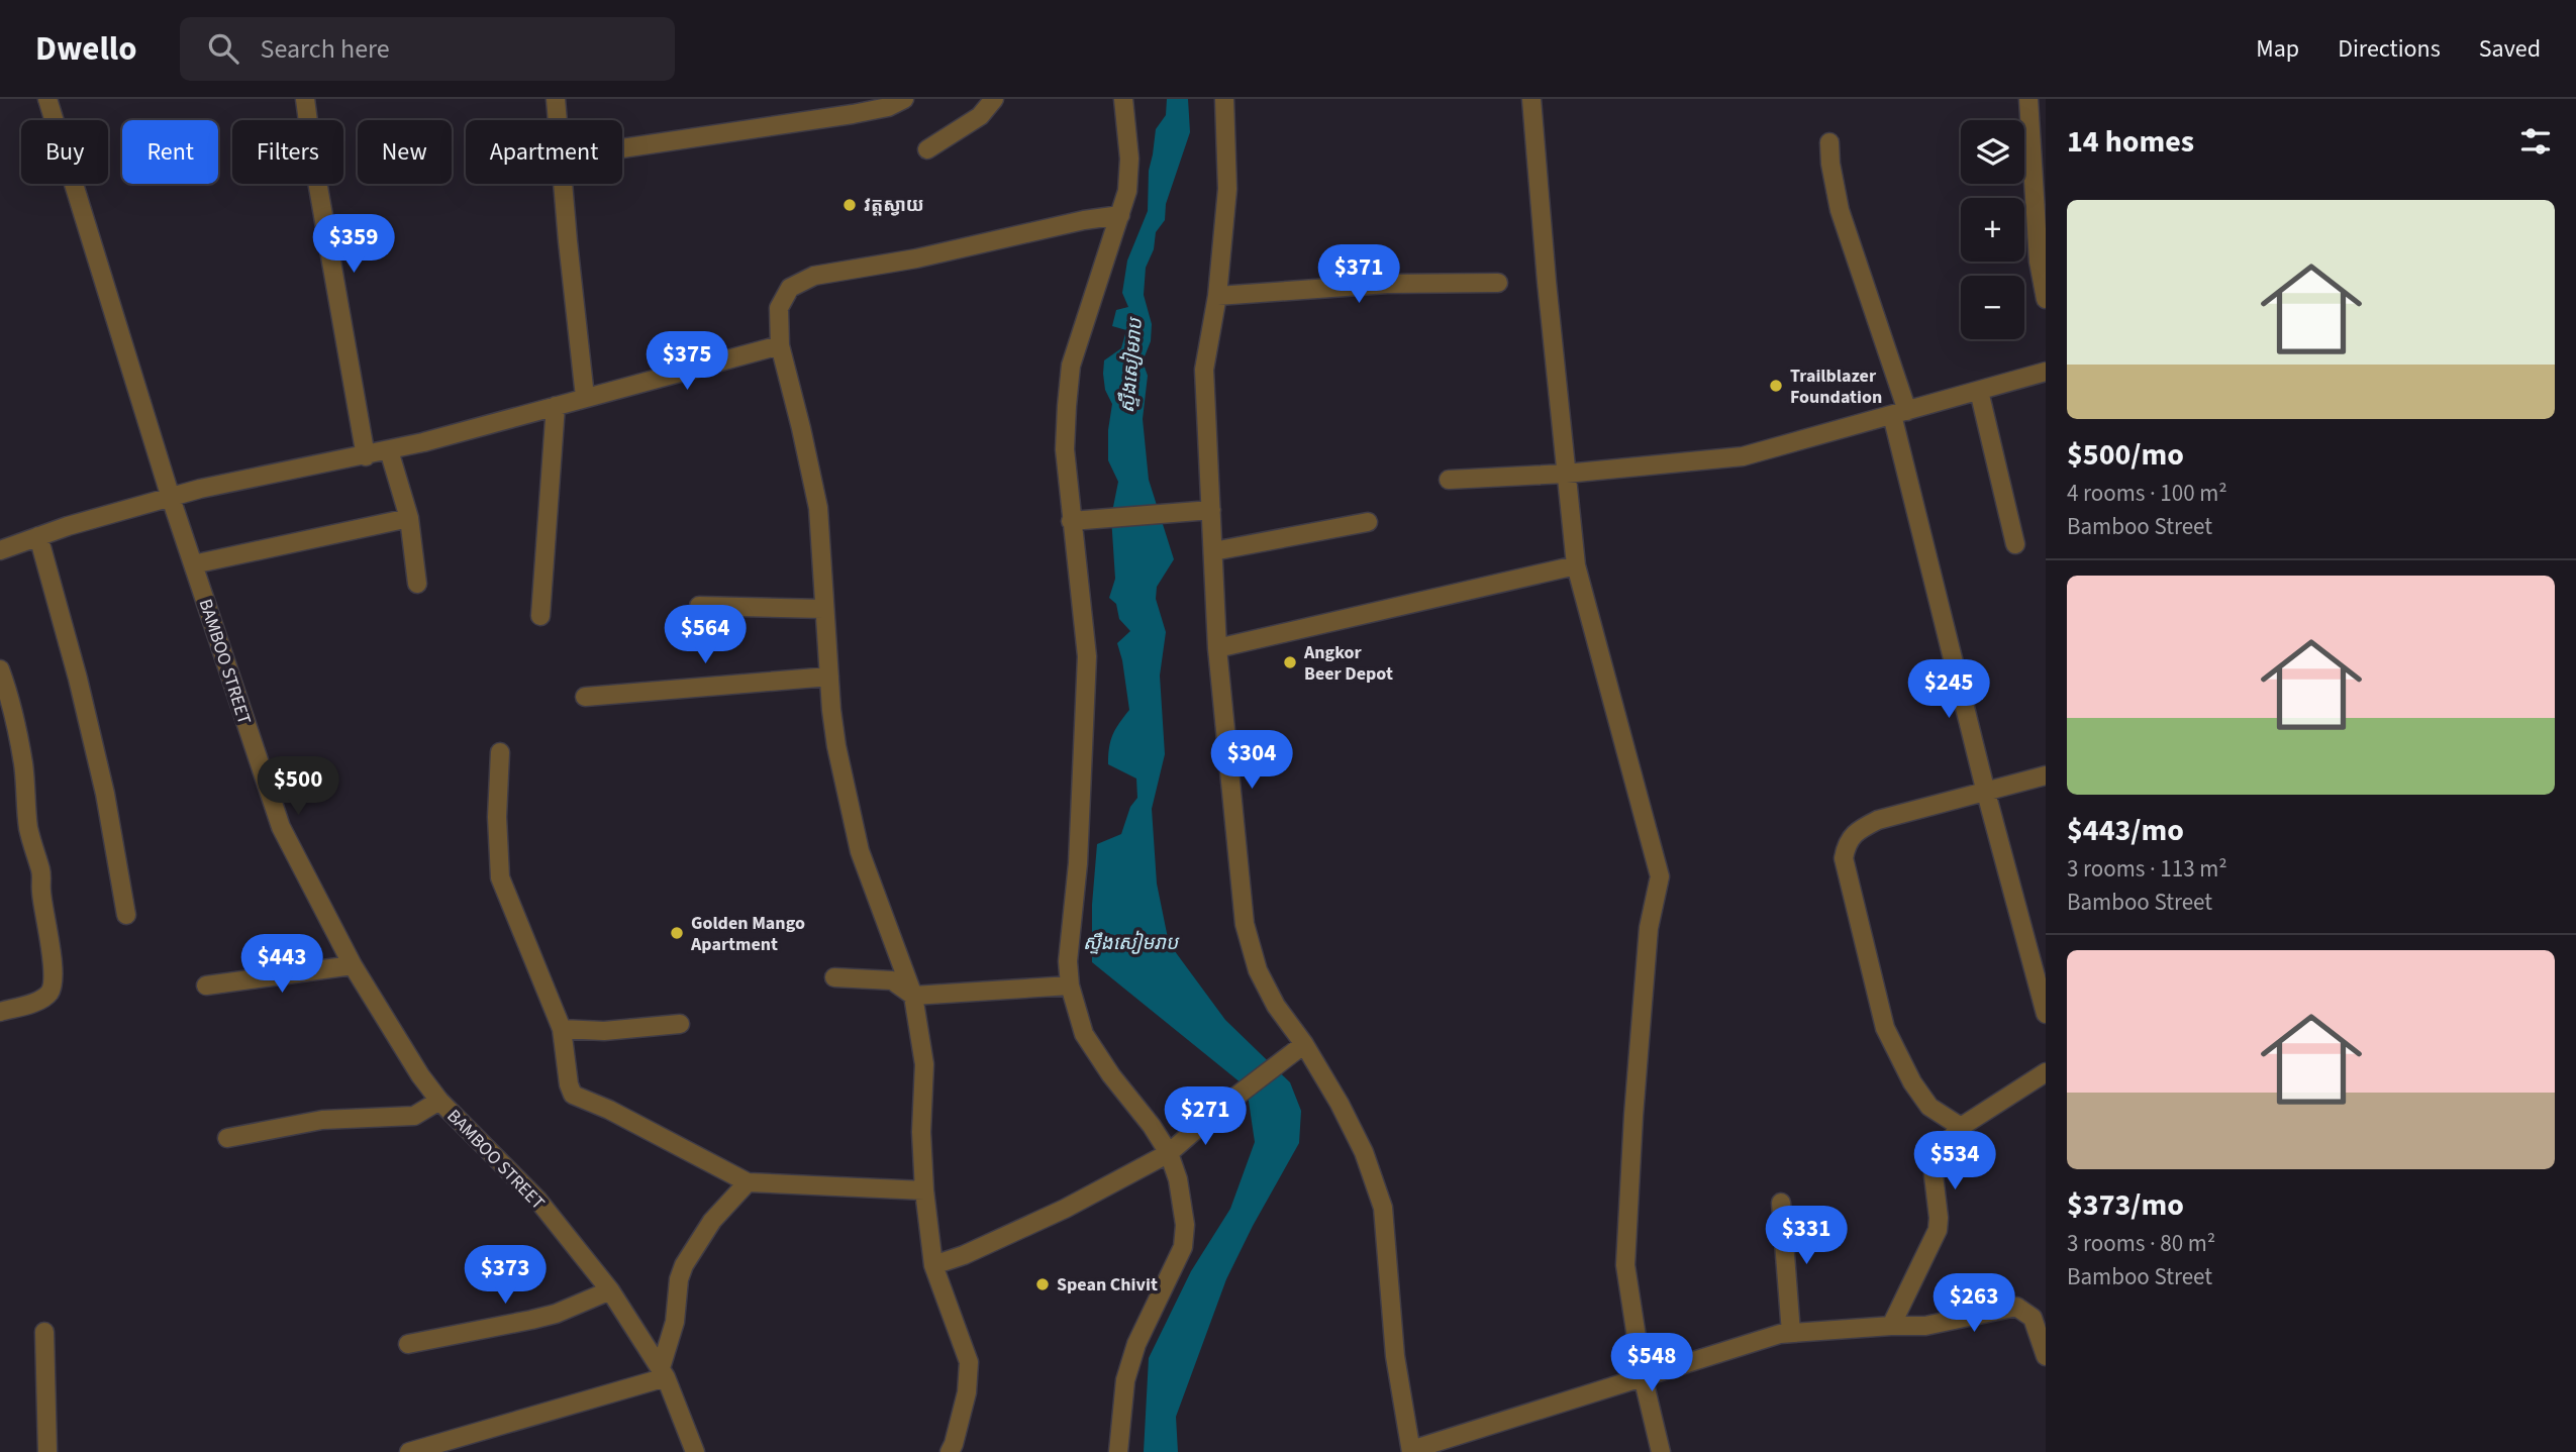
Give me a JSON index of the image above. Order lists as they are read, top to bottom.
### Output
{
  "streets": {
    "street": ["BAMBOO STREET"]
  },
  "water": ["ស្ទឹងសៀមរាប"],
  "places": [
    "វត្តស្វាយ",
    "Trailblazer Foundation",
    "Angkor Beer Depot",
    "Golden Mango Apartment",
    "Spean Chivit"
  ],
  "page": {
    "header": "Dwello",
    "search": "Search here",
    "nav": ["Map", "Directions", "Saved"],
    "heading": "14 homes",
    "map_buttons": ["+", "−"],
    "chip": [
      "Buy",
      "Rent",
      "Filters",
      "New",
      "Apartment"
    ],
    "list": [
      {
        "name": "$500/mo",
        "note": "4 rooms · 100 m² · Bamboo Street"
      },
      {
        "name": "$443/mo",
        "note": "3 rooms · 113 m² · Bamboo Street"
      },
      {
        "name": "$373/mo",
        "note": "3 rooms · 80 m² · Bamboo Street"
      }
    ],
    "price": [
      "$359",
      "$371",
      "$375",
      "$564",
      "$245",
      "$304",
      "$500",
      "$443",
      "$271",
      "$534",
      "$331",
      "$373",
      "$263",
      "$548"
    ]
  }
}
